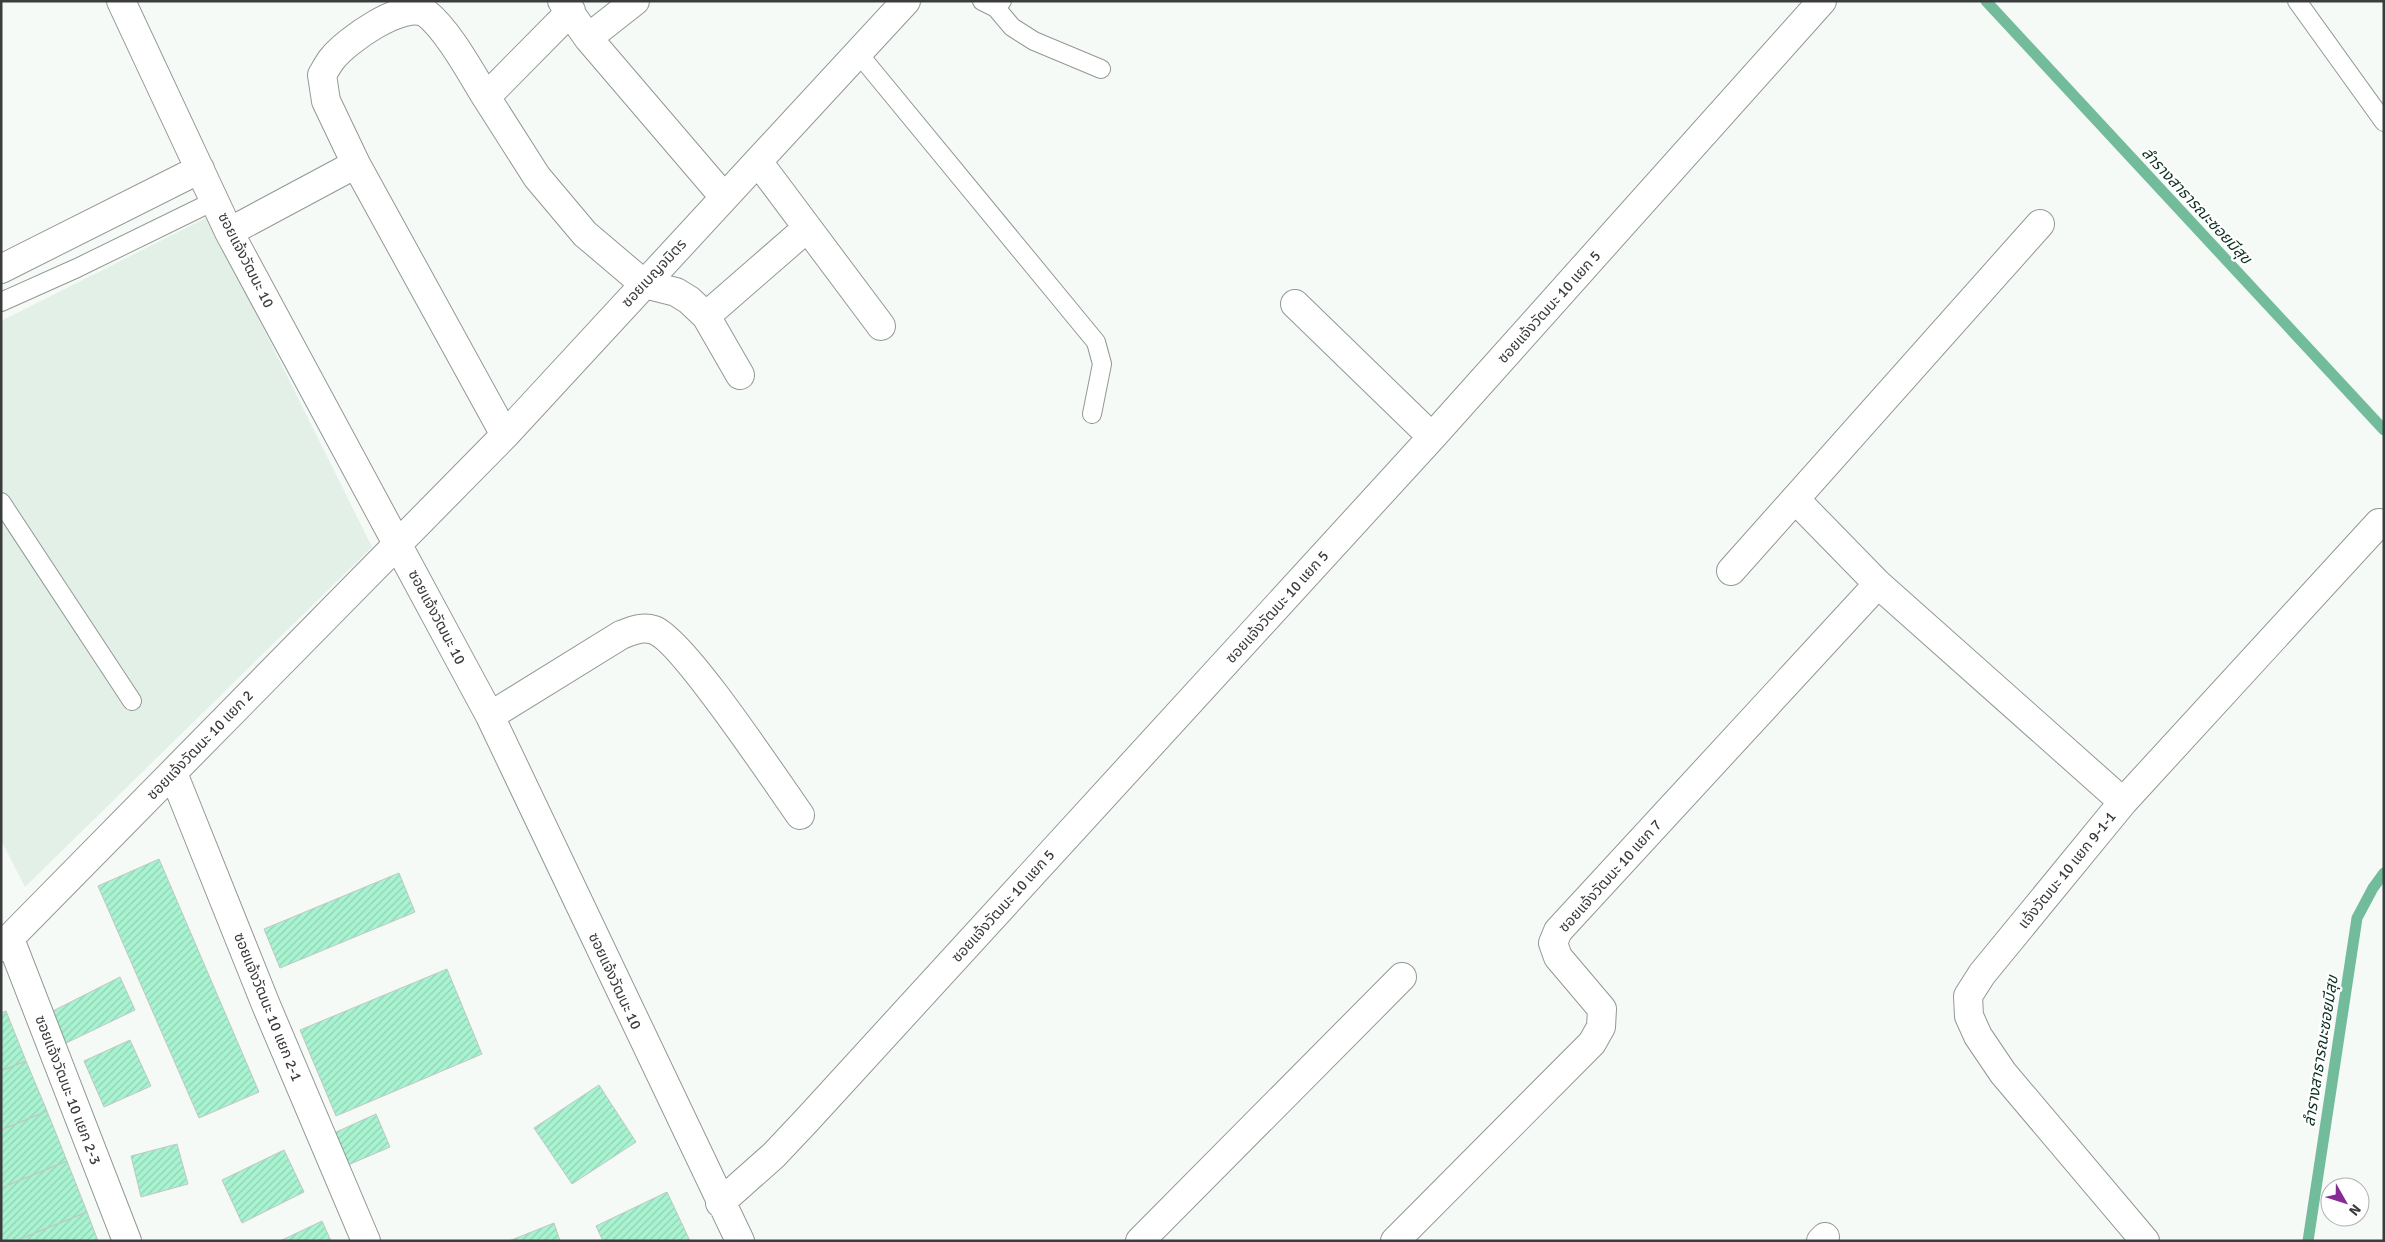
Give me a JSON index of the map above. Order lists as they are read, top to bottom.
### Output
{
  "streets": {
    "street": [
      "ซอยแจ้งวัฒนะ 10",
      "ซอยเบญจมิตร",
      "ซอยแจ้งวัฒนะ 10 แยก 5",
      "ซอยแจ้งวัฒนะ 10 แยก 2",
      "แจ้งวัฒนะ 10 แยก 9-1-1",
      "ซอยแจ้งวัฒนะ 10 แยก 7",
      "ซอยแจ้งวัฒนะ 10 แยก 2-1",
      "ซอยแจ้งวัฒนะ 10 แยก 2-3"
    ]
  },
  "crossings": [
    ["ซอยแจ้งวัฒนะ 10", "ซอยเบญจมิตร"],
    ["ซอยแจ้งวัฒนะ 10", "ซอยแจ้งวัฒนะ 10 แยก 5"],
    ["ซอยแจ้งวัฒนะ 10", "ซอยแจ้งวัฒนะ 10 แยก 2"],
    ["ซอยเบญจมิตร", "ซอยแจ้งวัฒนะ 10 แยก 2"],
    ["ซอยแจ้งวัฒนะ 10 แยก 2", "ซอยแจ้งวัฒนะ 10 แยก 2-1"],
    ["ซอยแจ้งวัฒนะ 10 แยก 2", "ซอยแจ้งวัฒนะ 10 แยก 2-3"]
  ],
  "water": ["ลำรางสาธารณะซอยมีสุข"],
  "north": "bottom right"
}
